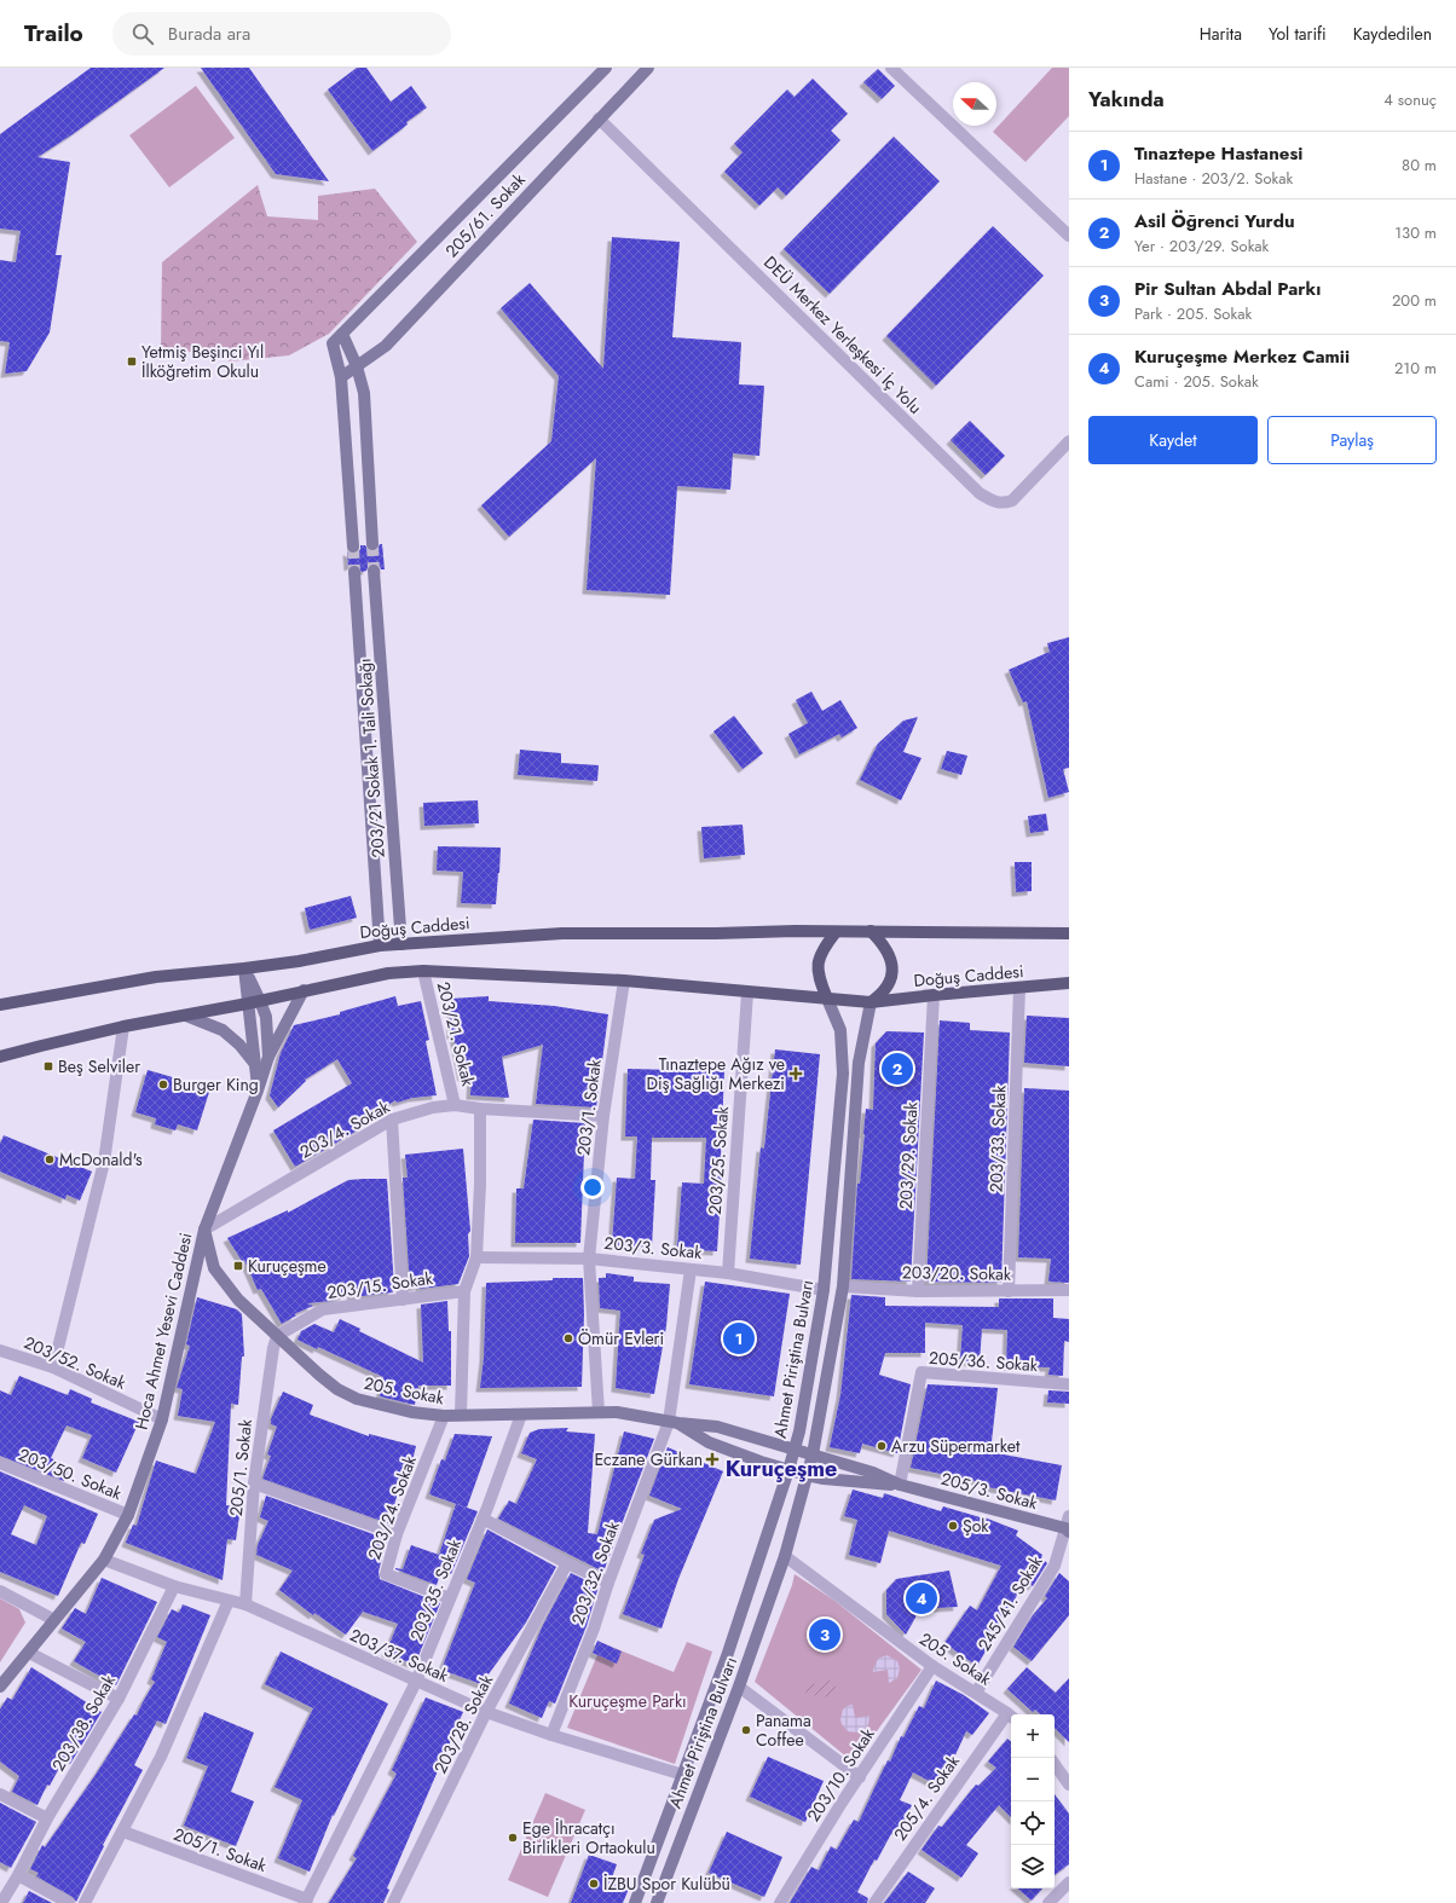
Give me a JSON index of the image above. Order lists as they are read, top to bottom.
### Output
{
  "streets": {
    "main road": [
      "205/61. Sokak",
      "203/21 Sokak 1. Tali Sokağı",
      "Doğuş Caddesi",
      "Hoca Ahmet Yesevi Caddesi",
      "Ahmet Piriştina Bulvarı",
      "205. Sokak",
      "205/3. Sokak"
    ],
    "street": [
      "DEÜ Merkez Yerleşkesi İç Yolu",
      "203/21. Sokak",
      "203/1. Sokak",
      "203/4. Sokak",
      "203/33. Sokak",
      "203/29. Sokak",
      "203/25. Sokak",
      "203/3. Sokak",
      "203/20. Sokak",
      "203/15. Sokak",
      "205/36. Sokak",
      "203/52. Sokak",
      "205/1. Sokak",
      "203/50. Sokak",
      "203/24. Sokak",
      "203/32. Sokak",
      "203/35. Sokak",
      "245/41. Sokak",
      "203/37. Sokak",
      "203/38. Sokak",
      "203/28. Sokak",
      "203/10. Sokak",
      "205/4. Sokak"
    ]
  },
  "crossings": [
    ["205/61. Sokak", "DEÜ Merkez Yerleşkesi İç Yolu"],
    ["203/21 Sokak 1. Tali Sokağı", "Doğuş Caddesi"],
    ["Doğuş Caddesi", "203/33. Sokak"],
    ["Doğuş Caddesi", "203/29. Sokak"],
    ["Doğuş Caddesi", "Ahmet Piriştina Bulvarı"],
    ["203/21. Sokak", "203/4. Sokak"],
    ["203/1. Sokak", "203/4. Sokak"],
    ["203/1. Sokak", "203/3. Sokak"],
    ["203/1. Sokak", "205. Sokak"],
    ["203/4. Sokak", "Hoca Ahmet Yesevi Caddesi"],
    ["203/4. Sokak", "205. Sokak"],
    ["203/33. Sokak", "203/20. Sokak"],
    ["203/29. Sokak", "203/20. Sokak"],
    ["203/25. Sokak", "203/3. Sokak"],
    ["203/3. Sokak", "Ahmet Piriştina Bulvarı"],
    ["203/3. Sokak", "203/32. Sokak"],
    ["203/20. Sokak", "Ahmet Piriştina Bulvarı"],
    ["203/15. Sokak", "205. Sokak"],
    ["203/15. Sokak", "205/1. Sokak"],
    ["Hoca Ahmet Yesevi Caddesi", "203/52. Sokak"],
    ["Hoca Ahmet Yesevi Caddesi", "205. Sokak"],
    ["Hoca Ahmet Yesevi Caddesi", "203/50. Sokak"],
    ["Hoca Ahmet Yesevi Caddesi", "203/37. Sokak"],
    ["Ahmet Piriştina Bulvarı", "205. Sokak"],
    ["Ahmet Piriştina Bulvarı", "205/3. Sokak"],
    ["Ahmet Piriştina Bulvarı", "203/37. Sokak"],
    ["205/36. Sokak", "205/3. Sokak"],
    ["205. Sokak", "205/1. Sokak"],
    ["205. Sokak", "205/3. Sokak"],
    ["205. Sokak", "203/24. Sokak"],
    ["205. Sokak", "203/32. Sokak"],
    ["205. Sokak", "203/35. Sokak"],
    ["205. Sokak", "245/41. Sokak"],
    ["205. Sokak", "203/10. Sokak"],
    ["205. Sokak", "205/4. Sokak"],
    ["205/1. Sokak", "203/35. Sokak"],
    ["205/1. Sokak", "203/37. Sokak"],
    ["205/3. Sokak", "245/41. Sokak"],
    ["203/24. Sokak", "203/35. Sokak"],
    ["203/32. Sokak", "203/37. Sokak"],
    ["203/35. Sokak", "203/37. Sokak"],
    ["203/37. Sokak", "203/38. Sokak"],
    ["203/37. Sokak", "203/28. Sokak"]
  ],
  "districts": ["Kuruçeşme"],
  "parks": ["Kuruçeşme Parkı"],
  "places": {
    "transit": ["Yetmiş Beşinci Yıl İlköğretim Okulu", "Beş Selviler", "Kuruçeşme"],
    "health": ["Tınaztepe Ağız ve Diş Sağlığı Merkezi", "Eczane Gürkan"],
    "other": [
      "Burger King",
      "McDonald's",
      "Ömür Evleri",
      "Arzu Süpermarket",
      "Şok",
      "Panama Coffee",
      "Ege İhracatçı Birlikleri Ortaokulu",
      "İZBU Spor Kulübü"
    ]
  },
  "north": "left",
  "page": {
    "header": "Trailo",
    "search": "Burada ara",
    "nav": ["Harita", "Yol tarifi", "Kaydedilen"],
    "heading": ["Yakında", "4 sonuç"],
    "list": [
      {
        "mark": "1",
        "name": "Tınaztepe Hastanesi",
        "note": "Hastane · 203/2. Sokak",
        "value": "80 m"
      },
      {
        "mark": "2",
        "name": "Asil Öğrenci Yurdu",
        "note": "Yer · 203/29. Sokak",
        "value": "130 m"
      },
      {
        "mark": "3",
        "name": "Pir Sultan Abdal Parkı",
        "note": "Park · 205. Sokak",
        "value": "200 m"
      },
      {
        "mark": "4",
        "name": "Kuruçeşme Merkez Camii",
        "note": "Cami · 205. Sokak",
        "value": "210 m"
      }
    ],
    "buttons": ["Kaydet", "Paylaş"],
    "pins": [
      "2",
      "1",
      "4",
      "3"
    ],
    "map_buttons": ["+", "−"]
  }
}
